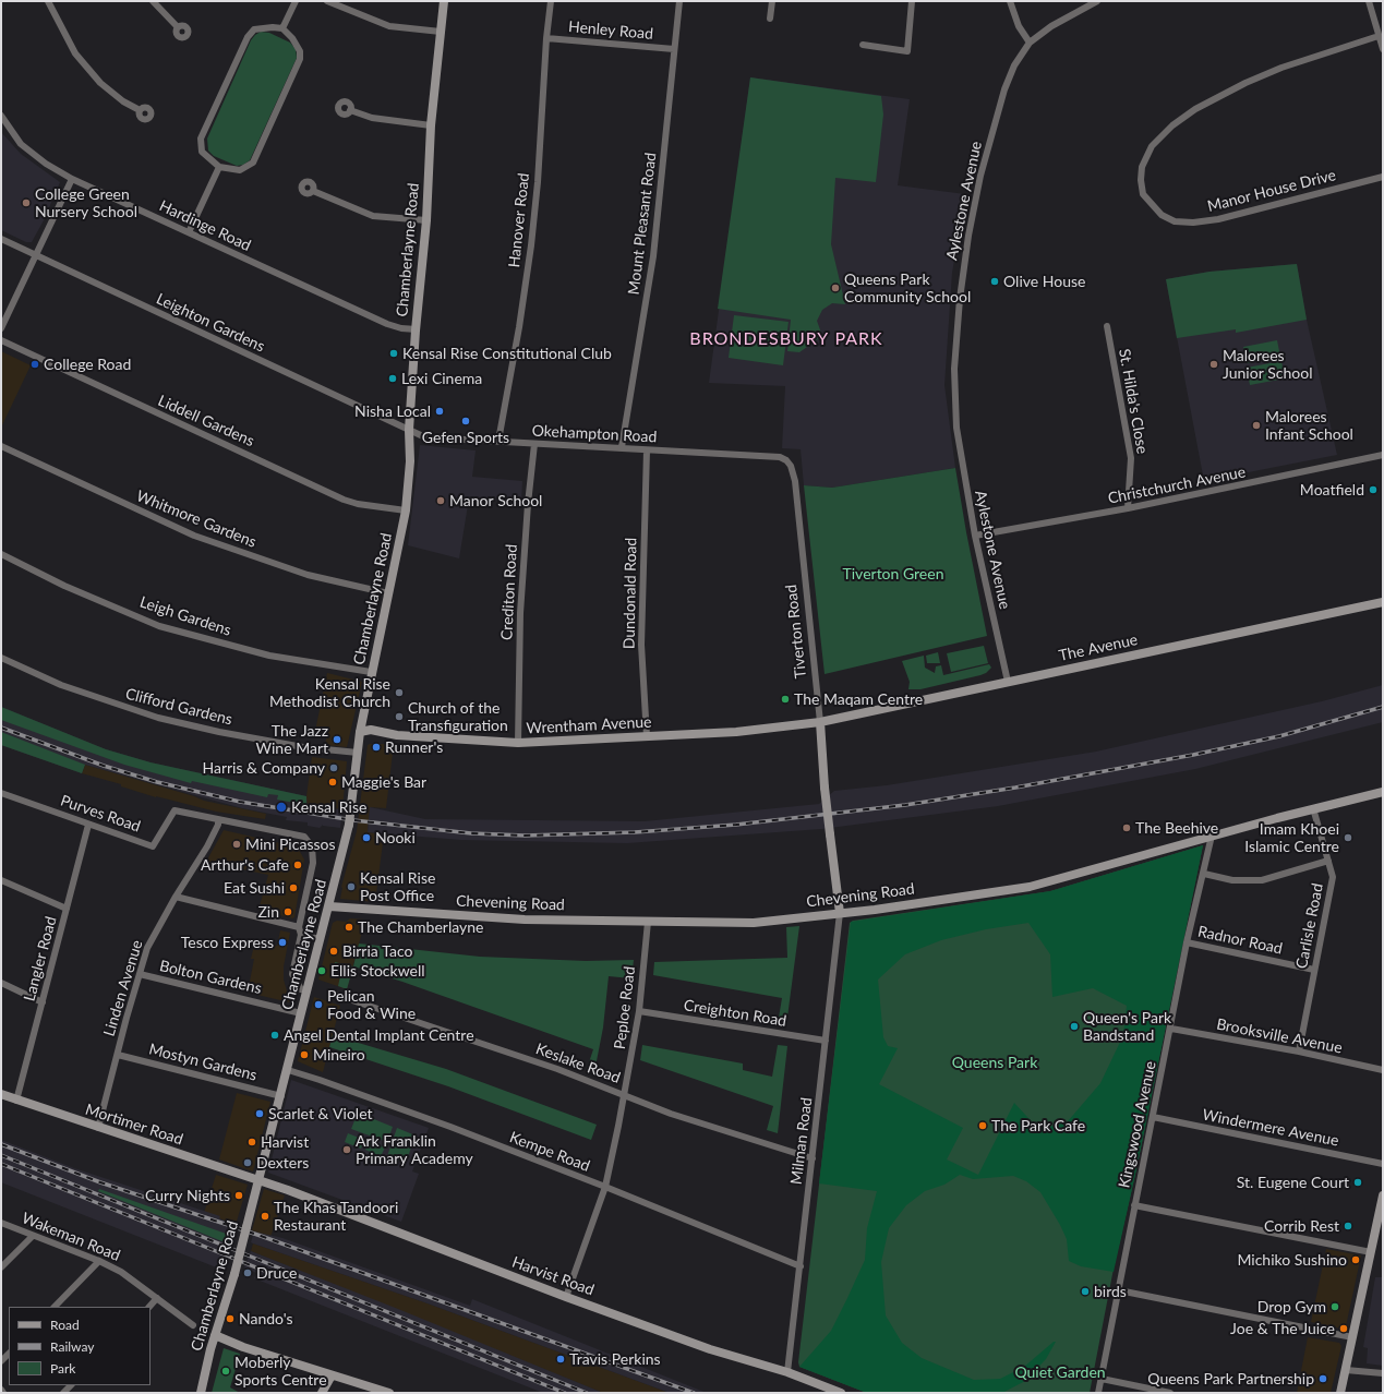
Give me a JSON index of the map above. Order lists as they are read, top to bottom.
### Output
{
  "streets": {
    "street": [
      "Henley Road",
      "Manor House Drive",
      "Aylestone Avenue",
      "Hanover Road",
      "Mount Pleasant Road",
      "Hardinge Road",
      "Chamberlayne Road",
      "Leighton Gardens",
      "St. Hilda's Close",
      "Liddell Gardens",
      "Okehampton Road",
      "Christchurch Avenue",
      "Whitmore Gardens",
      "Crediton Road",
      "Dundonald Road",
      "Leigh Gardens",
      "Tiverton Road",
      "The Avenue",
      "Clifford Gardens",
      "Wrentham Avenue",
      "Purves Road",
      "Chevening Road",
      "Carlisle Road",
      "Radnor Road",
      "Langler Road",
      "Bolton Gardens",
      "Linden Avenue",
      "Peploe Road",
      "Creighton Road",
      "Brooksville Avenue",
      "Mostyn Gardens",
      "Keslake Road",
      "Mortimer Road",
      "Kingswood Avenue",
      "Windermere Avenue",
      "Milman Road",
      "Kempe Road",
      "Wakeman Road",
      "Harvist Road"
    ]
  },
  "crossings": [
    ["Henley Road", "Hanover Road"],
    ["Henley Road", "Mount Pleasant Road"],
    ["Aylestone Avenue", "Christchurch Avenue"],
    ["Aylestone Avenue", "The Avenue"],
    ["Hanover Road", "Okehampton Road"],
    ["Mount Pleasant Road", "Okehampton Road"],
    ["Hardinge Road", "Chamberlayne Road"],
    ["Chamberlayne Road", "Leighton Gardens"],
    ["Chamberlayne Road", "Liddell Gardens"],
    ["Chamberlayne Road", "Okehampton Road"],
    ["Chamberlayne Road", "Whitmore Gardens"],
    ["Chamberlayne Road", "Leigh Gardens"],
    ["Chamberlayne Road", "Clifford Gardens"],
    ["Chamberlayne Road", "Wrentham Avenue"],
    ["Chamberlayne Road", "Chevening Road"],
    ["Chamberlayne Road", "Bolton Gardens"],
    ["Chamberlayne Road", "Mostyn Gardens"],
    ["Chamberlayne Road", "Mortimer Road"],
    ["Chamberlayne Road", "Kempe Road"],
    ["Chamberlayne Road", "Harvist Road"],
    ["Leighton Gardens", "Okehampton Road"],
    ["St. Hilda's Close", "Christchurch Avenue"],
    ["Okehampton Road", "Crediton Road"],
    ["Okehampton Road", "Dundonald Road"],
    ["Okehampton Road", "Tiverton Road"],
    ["Crediton Road", "Wrentham Avenue"],
    ["Dundonald Road", "Wrentham Avenue"],
    ["Tiverton Road", "The Avenue"],
    ["Tiverton Road", "Wrentham Avenue"],
    ["Tiverton Road", "Chevening Road"],
    ["Tiverton Road", "Milman Road"],
    ["The Avenue", "Wrentham Avenue"],
    ["Purves Road", "Langler Road"],
    ["Purves Road", "Linden Avenue"],
    ["Chevening Road", "Carlisle Road"],
    ["Chevening Road", "Peploe Road"],
    ["Chevening Road", "Kingswood Avenue"],
    ["Chevening Road", "Milman Road"],
    ["Carlisle Road", "Radnor Road"],
    ["Carlisle Road", "Brooksville Avenue"],
    ["Radnor Road", "Kingswood Avenue"],
    ["Langler Road", "Mortimer Road"],
    ["Bolton Gardens", "Linden Avenue"],
    ["Linden Avenue", "Mostyn Gardens"],
    ["Linden Avenue", "Mortimer Road"],
    ["Peploe Road", "Creighton Road"],
    ["Peploe Road", "Keslake Road"],
    ["Peploe Road", "Kempe Road"],
    ["Peploe Road", "Harvist Road"],
    ["Creighton Road", "Milman Road"],
    ["Brooksville Avenue", "Kingswood Avenue"],
    ["Keslake Road", "Milman Road"],
    ["Mortimer Road", "Harvist Road"],
    ["Kingswood Avenue", "Windermere Avenue"],
    ["Milman Road", "Kempe Road"],
    ["Milman Road", "Harvist Road"]
  ],
  "districts": ["BRONDESBURY PARK"],
  "parks": ["Tiverton Green", "Queens Park", "Quiet Garden"],
  "places": [
    "College Green Nursery School",
    "Olive House",
    "Queens Park Community School",
    "Kensal Rise Constitutional Club",
    "College Road",
    "Malorees Junior School",
    "Lexi Cinema",
    "Nisha Local",
    "Gefen Sports",
    "Malorees Infant School",
    "Moatfield",
    "Manor School",
    "Kensal Rise Methodist Church",
    "The Maqam Centre",
    "Church of the Transfiguration",
    "The Jazz Wine Mart",
    "Runner's",
    "Harris & Company",
    "Maggie's Bar",
    "Kensal Rise",
    "The Beehive",
    "Nooki",
    "Imam Khoei Islamic Centre",
    "Mini Picassos",
    "Arthur's Cafe",
    "Kensal Rise Post Office",
    "Eat Sushi",
    "Zin",
    "The Chamberlayne",
    "Tesco Express",
    "Birria Taco",
    "Ellis Stockwell",
    "Pelican Food & Wine",
    "Queen's Park Bandstand",
    "Angel Dental Implant Centre",
    "Mineiro",
    "Scarlet & Violet",
    "The Park Cafe",
    "Harvist",
    "Ark Franklin Primary Academy",
    "Dexters",
    "St. Eugene Court",
    "Curry Nights",
    "The Khas Tandoori Restaurant",
    "Corrib Rest",
    "Michiko Sushino",
    "Druce",
    "birds",
    "Drop Gym",
    "Nando's",
    "Joe & The Juice",
    "Travis Perkins",
    "Moberly Sports Centre",
    "Queens Park Partnership"
  ],
  "legend": ["Road", "Railway", "Park"]
}
